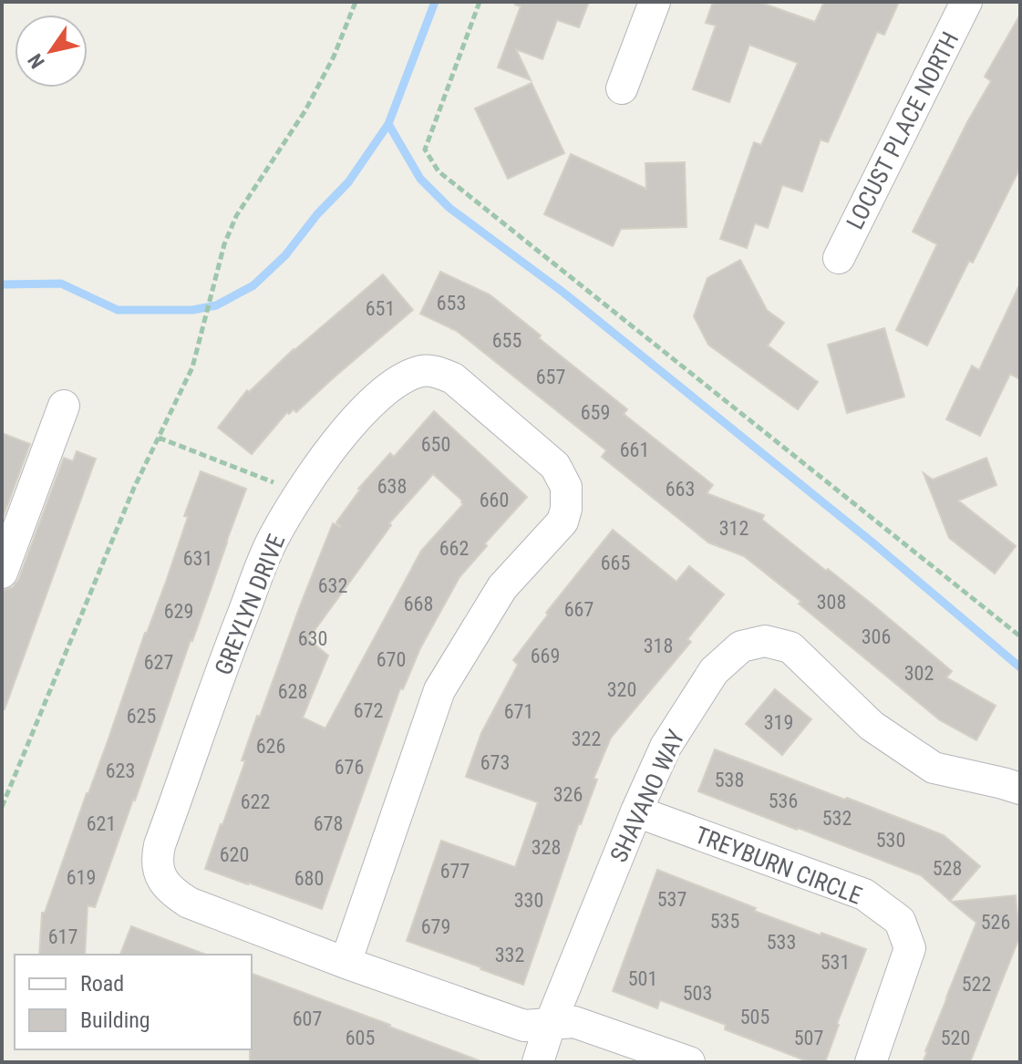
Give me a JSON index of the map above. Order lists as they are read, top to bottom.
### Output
{
  "streets": {
    "street": [
      "LOCUST PLACE NORTH",
      "GREYLYN DRIVE",
      "SHAVANO WAY",
      "TREYBURN CIRCLE"
    ]
  },
  "crossings": [
    ["GREYLYN DRIVE", "SHAVANO WAY"],
    ["SHAVANO WAY", "TREYBURN CIRCLE"]
  ],
  "house_numbers": [
    "653",
    "651",
    "655",
    "657",
    "659",
    "650",
    "661",
    "638",
    "663",
    "660",
    "312",
    "662",
    "631",
    "665",
    "632",
    "308",
    "668",
    "667",
    "629",
    "306",
    "630",
    "318",
    "669",
    "670",
    "627",
    "302",
    "320",
    "628",
    "672",
    "671",
    "625",
    "319",
    "322",
    "626",
    "673",
    "676",
    "623",
    "538",
    "326",
    "536",
    "622",
    "532",
    "621",
    "678",
    "530",
    "328",
    "620",
    "528",
    "677",
    "619",
    "680",
    "537",
    "330",
    "535",
    "526",
    "679",
    "617",
    "533",
    "332",
    "531",
    "501",
    "522",
    "503",
    "505",
    "607",
    "605",
    "507",
    "520"
  ],
  "legend": ["Road", "Building"],
  "north": "bottom left"
}
